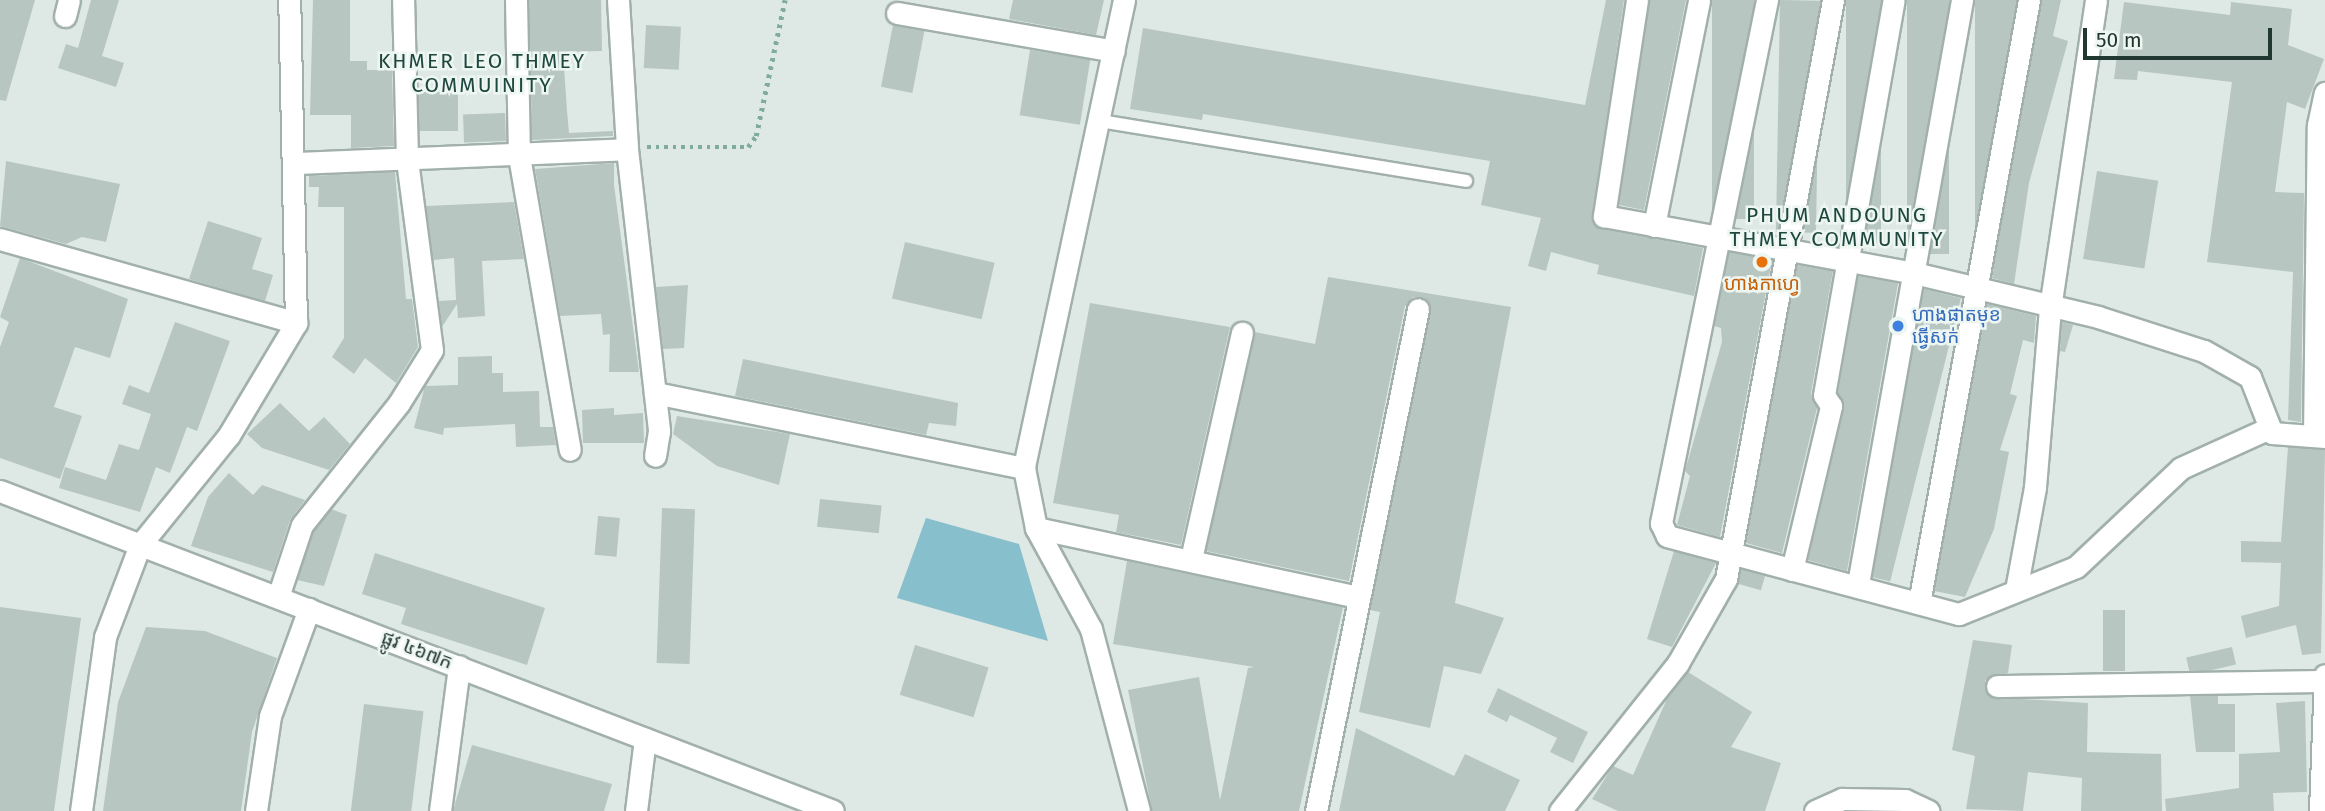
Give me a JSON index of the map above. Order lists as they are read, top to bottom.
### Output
{
  "streets": {
    "street": ["ផ្លូវ ៤៦៧ក"]
  },
  "districts": ["KHMER LEO THMEY COMMUINITY", "PHUM ANDOUNG THMEY COMMUNITY"],
  "places": ["ហាងកាហ្វេ", "ហាងផាតមុខ ធ្វើសក់"],
  "scale_bar": "50 m"
}
